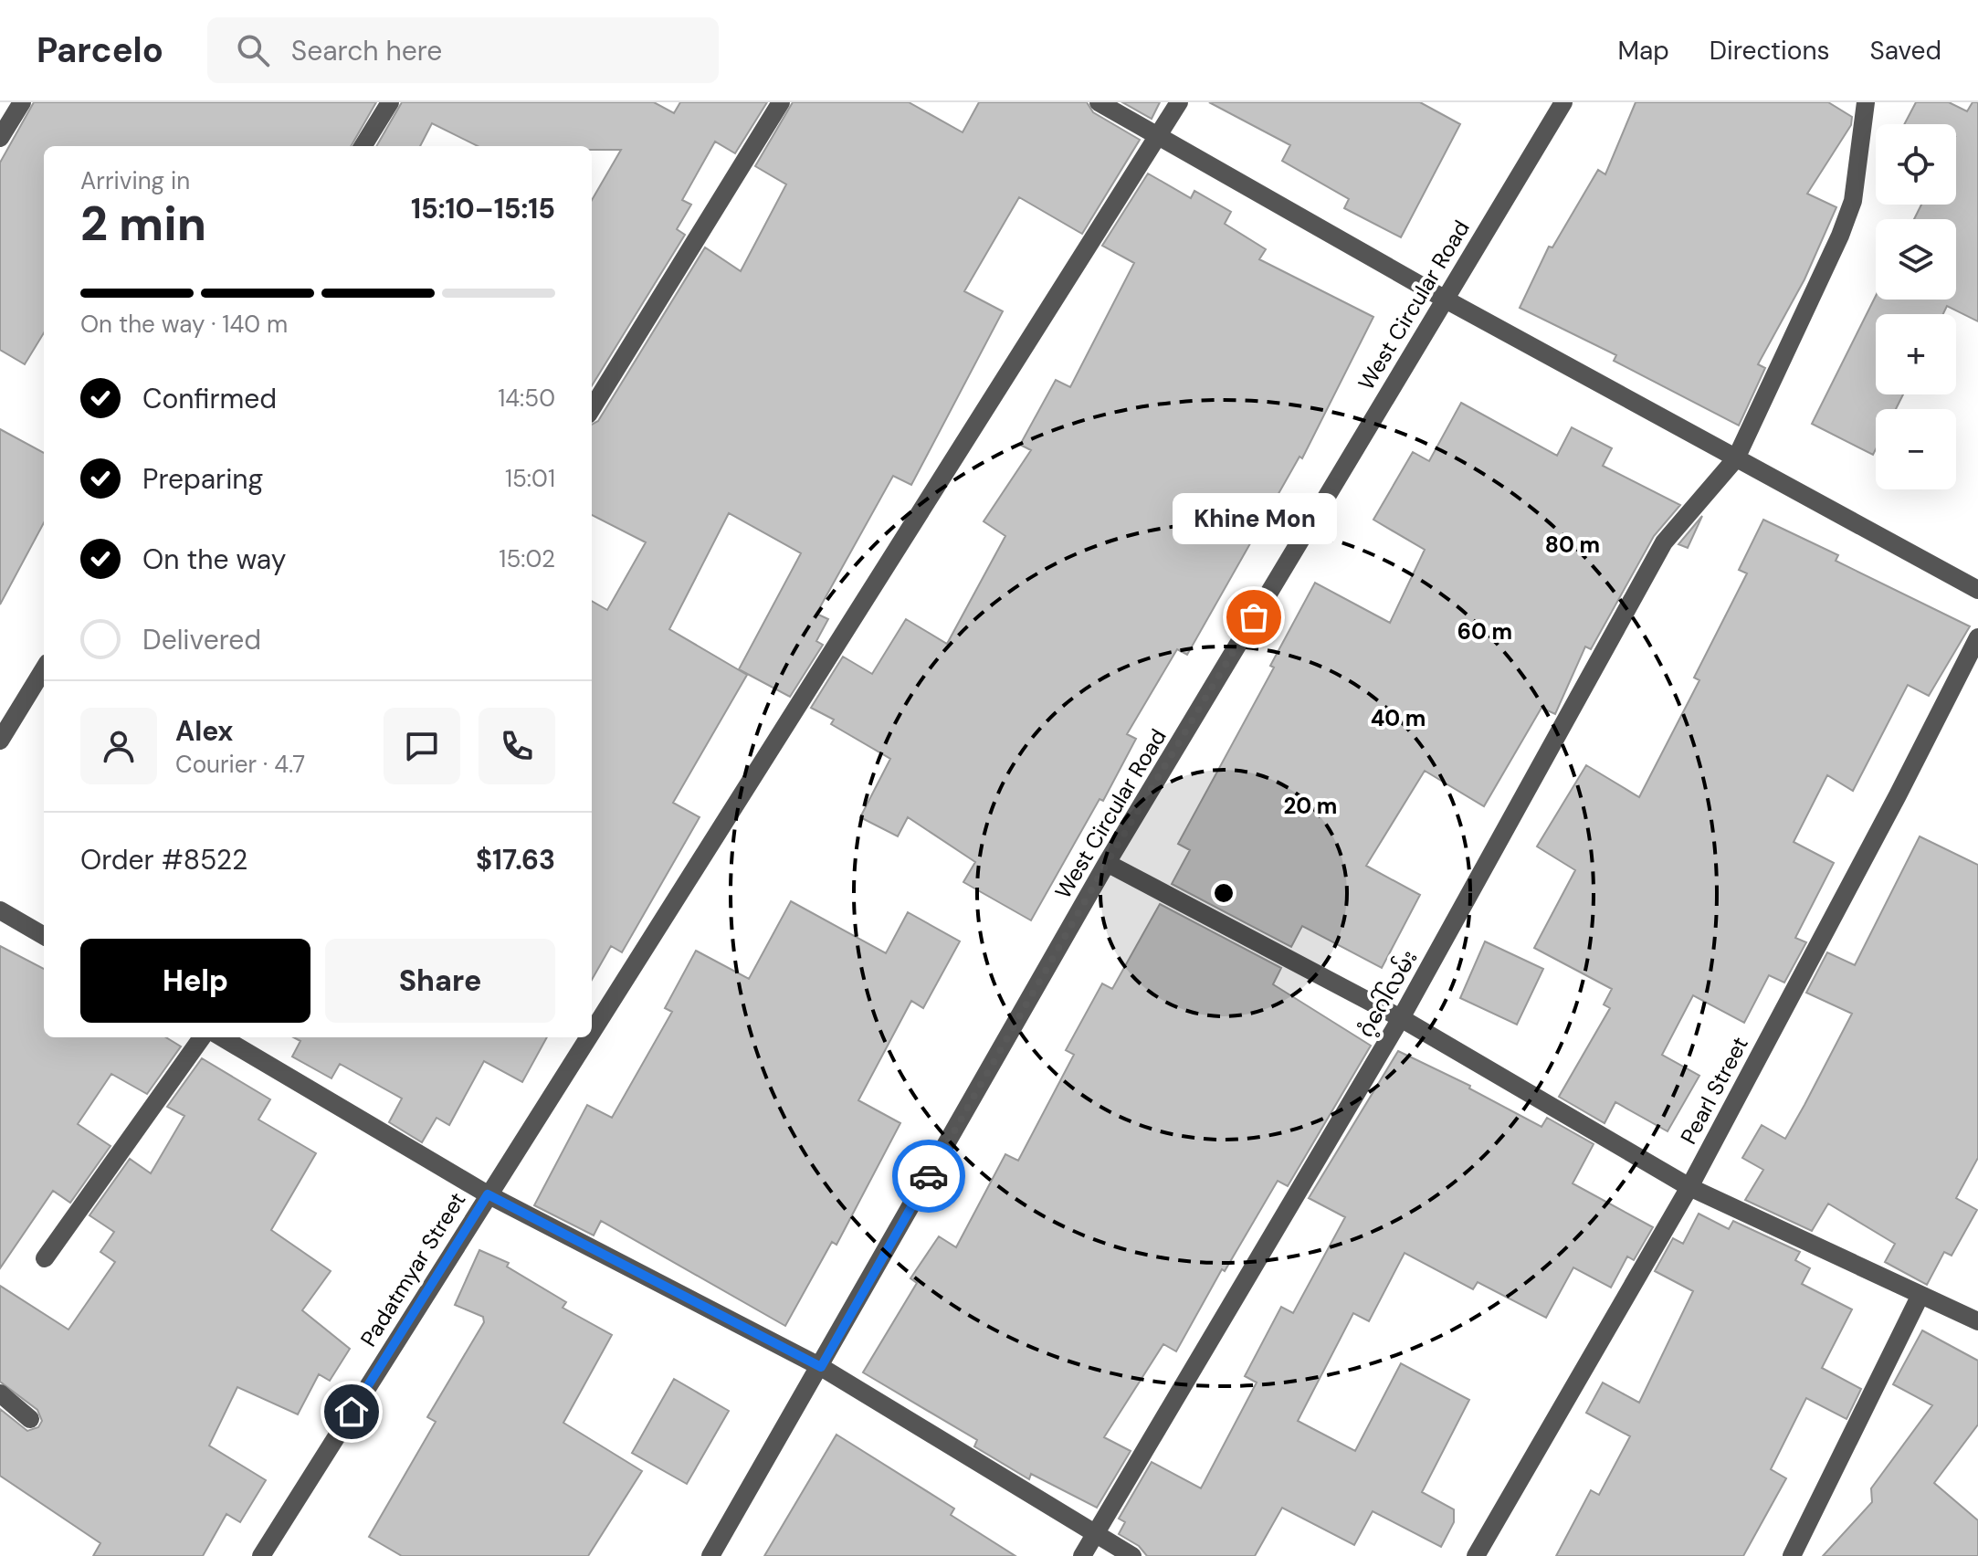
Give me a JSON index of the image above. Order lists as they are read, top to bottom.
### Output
{
  "streets": {
    "street": [
      "West Circular Road",
      "ဂံ့ဂေါ်လမ်း",
      "Pearl Street",
      "Padatmyar Street"
    ]
  },
  "places": ["Khine Mon"],
  "page": {
    "header": "Parcelo",
    "search": "Search here",
    "nav": ["Map", "Directions", "Saved"],
    "map_buttons": ["+", "−"],
    "heading": ["2 min", "Arriving in", "15:10–15:15"],
    "panel": [
      "Alex",
      "Courier · 4.7",
      "Order #8522",
      "$17.63"
    ],
    "bar": "On the way · 140 m",
    "list": [
      ["Confirmed", "14:50"],
      ["Preparing", "15:01"],
      ["On the way", "15:02"],
      "Delivered"
    ],
    "bubble": "Khine Mon",
    "buttons": ["Help", "Share"]
  },
  "rings": [
    "80 m",
    "60 m",
    "40 m",
    "20 m"
  ]
}
